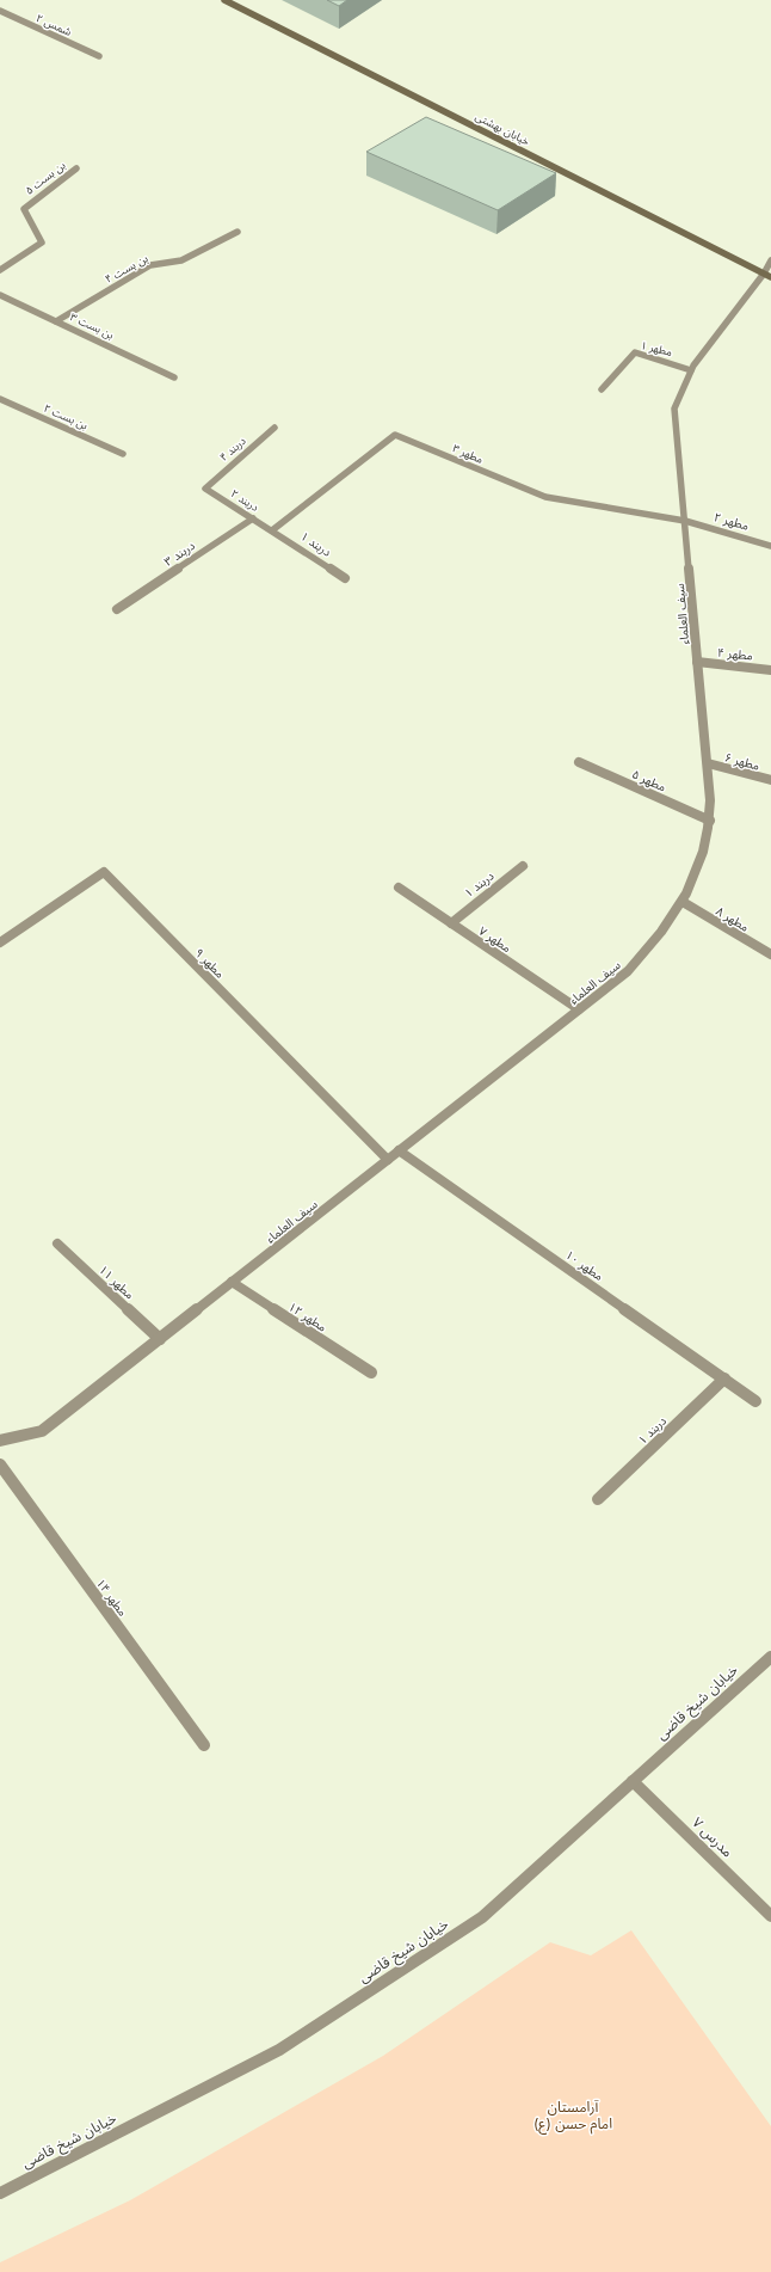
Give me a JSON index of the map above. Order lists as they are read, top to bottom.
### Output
{
  "streets": {
    "main road": ["خیابان بهشتی"],
    "street": [
      "شمس ۲",
      "بن بست ۵",
      "بن بست ۴",
      "بن بست ۳",
      "مطهر ۱",
      "بن بست ۲",
      "دربند ۴",
      "مطهر ۳",
      "دربند ۲",
      "مطهر ۲",
      "دربند ۱",
      "دربند ۳",
      "سیف العلماء",
      "مطهر ۴",
      "مطهر ۶",
      "مطهر ۵",
      "مطهر ۸",
      "مطهر ۷",
      "مطهر ۹",
      "مطهر ۱۰",
      "مطهر ۱۱",
      "مطهر ۱۲",
      "مطهر ۱۴",
      "خیابان شیخ قاضی",
      "مدرس ۷"
    ]
  },
  "crossings": [
    ["خیابان بهشتی", "سیف العلماء"],
    ["بن بست ۴", "بن بست ۳"],
    ["مطهر ۱", "سیف العلماء"],
    ["دربند ۴", "دربند ۲"],
    ["مطهر ۳", "دربند ۲"],
    ["مطهر ۳", "مطهر ۲"],
    ["مطهر ۳", "دربند ۱"],
    ["مطهر ۳", "سیف العلماء"],
    ["دربند ۲", "دربند ۱"],
    ["دربند ۲", "دربند ۳"],
    ["مطهر ۲", "سیف العلماء"],
    ["دربند ۱", "مطهر ۷"],
    ["دربند ۱", "مطهر ۱۰"],
    ["سیف العلماء", "مطهر ۴"],
    ["سیف العلماء", "مطهر ۶"],
    ["سیف العلماء", "مطهر ۵"],
    ["سیف العلماء", "مطهر ۸"],
    ["سیف العلماء", "مطهر ۷"],
    ["سیف العلماء", "مطهر ۹"],
    ["سیف العلماء", "مطهر ۱۰"],
    ["سیف العلماء", "مطهر ۱۱"],
    ["سیف العلماء", "مطهر ۱۲"],
    ["خیابان شیخ قاضی", "مدرس ۷"]
  ],
  "parks": ["آرامستان امام حسن (ع)"]
}
